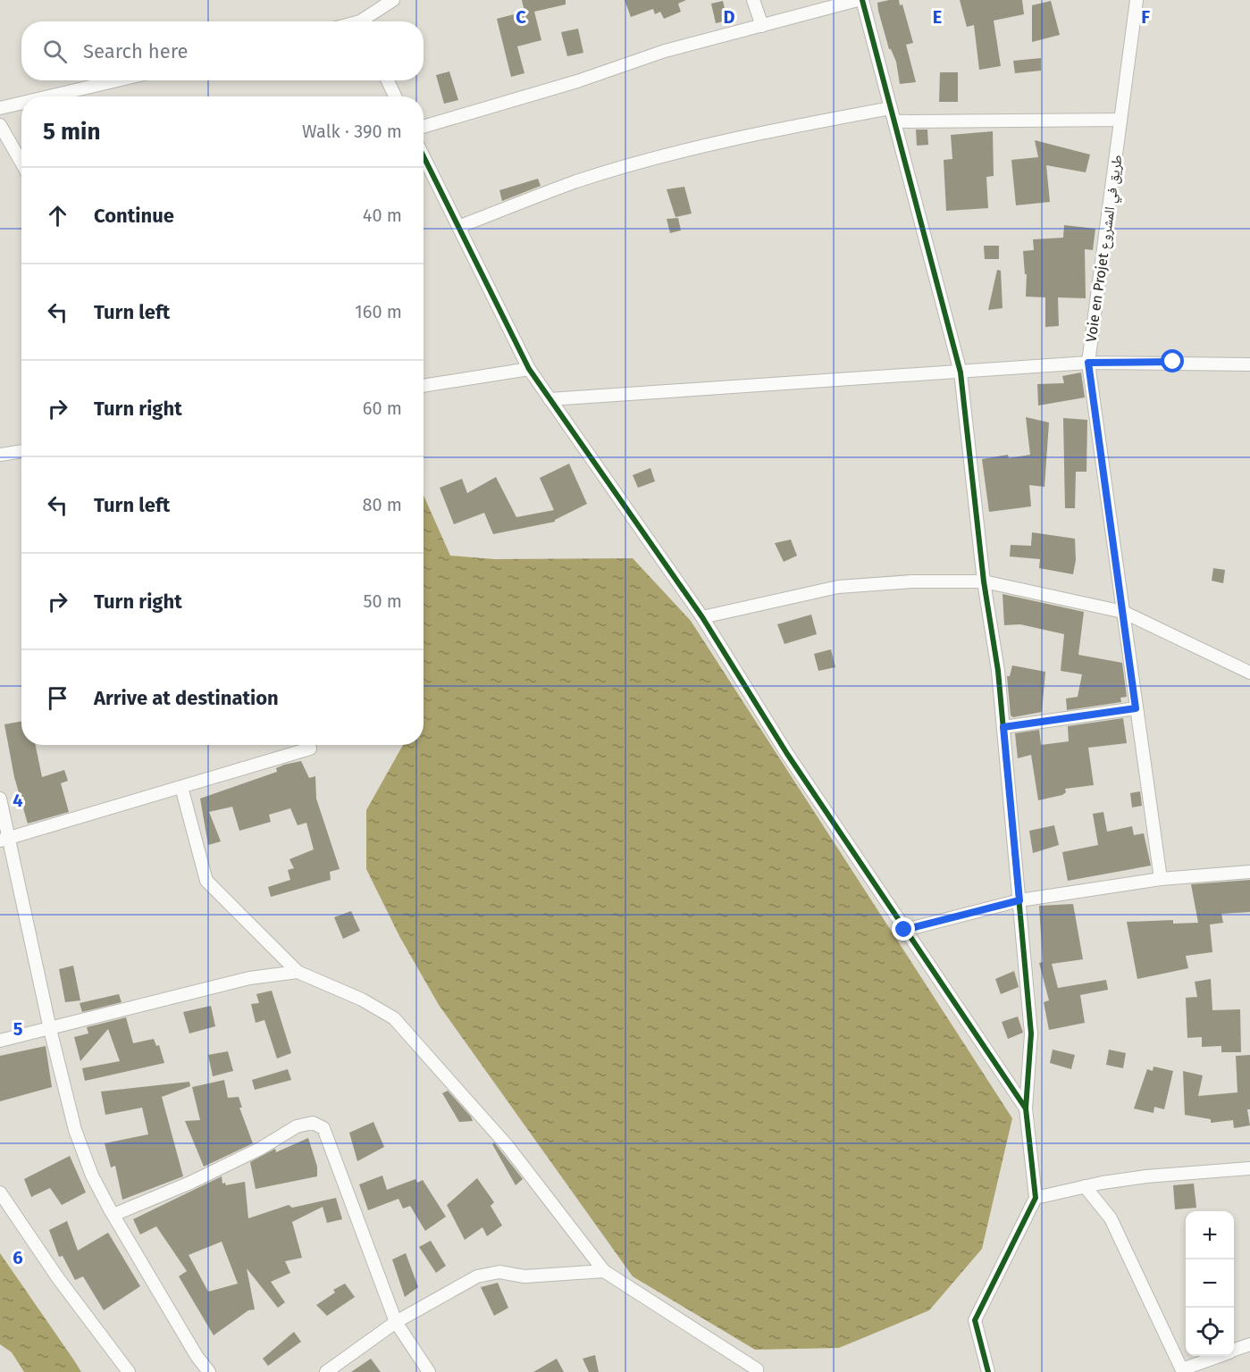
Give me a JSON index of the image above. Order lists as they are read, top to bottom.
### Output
{
  "streets": {
    "street": ["Voie en Projet طريق في المشروع"]
  },
  "page": {
    "search": "Search here",
    "heading": ["5 min", "Walk · 390 m"],
    "list": [
      ["Continue", "40 m"],
      ["Turn left", "160 m"],
      ["Turn right", "60 m"],
      ["Turn left", "80 m"],
      ["Turn right", "50 m"],
      "Arrive at destination"
    ],
    "map_buttons": ["+", "−"]
  },
  "grid": {
    "columns": [
      "C",
      "D",
      "E",
      "F"
    ],
    "rows": ["4", "5", "6"]
  }
}
